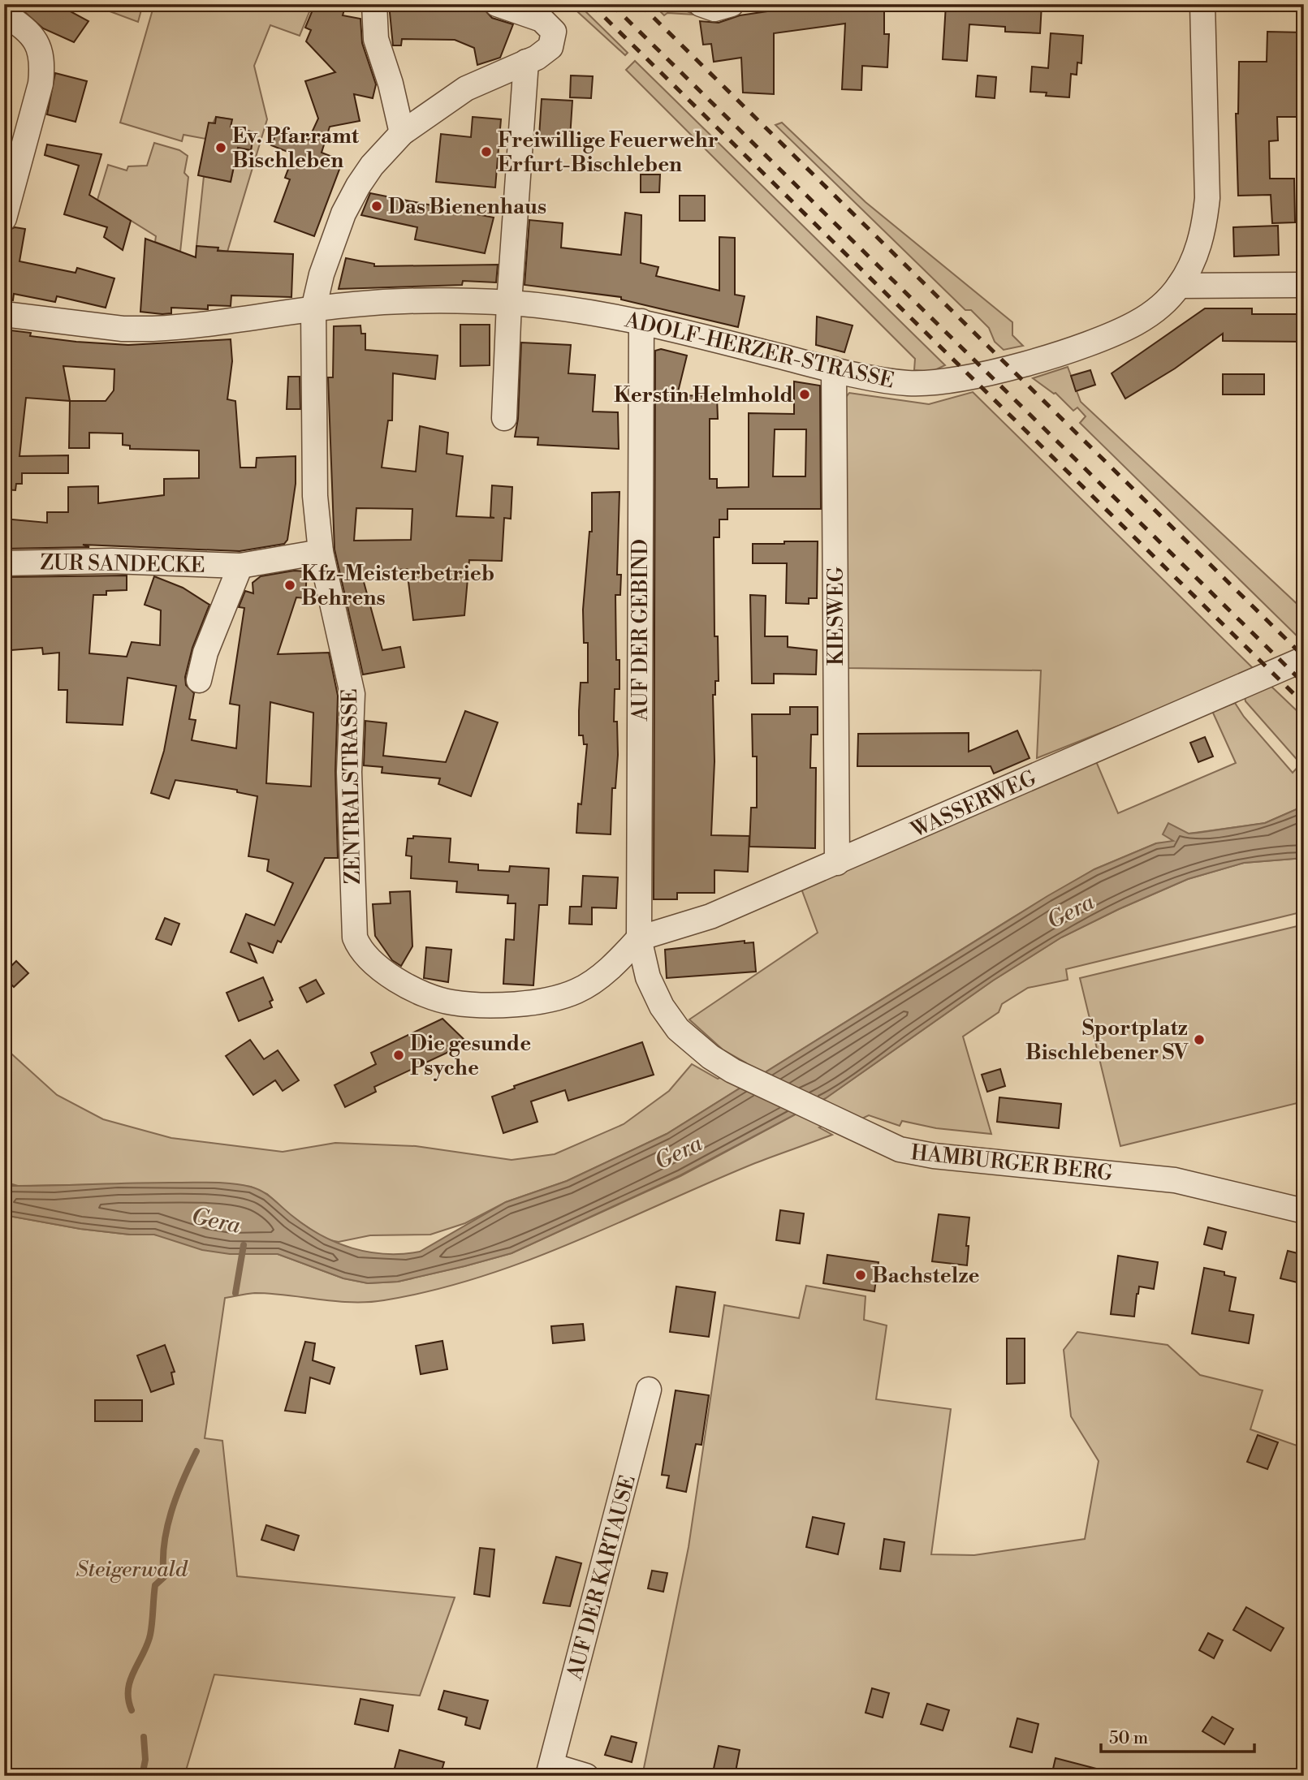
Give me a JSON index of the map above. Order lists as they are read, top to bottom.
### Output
{
  "streets": {
    "street": [
      "ADOLF-HERZER-STRASSE",
      "ZUR SANDECKE",
      "KIESWEG",
      "AUF DER GEBIND",
      "ZENTRALSTRASSE",
      "WASSERWEG",
      "HAMBURGER BERG",
      "AUF DER KARTAUSE"
    ]
  },
  "crossings": [
    ["ADOLF-HERZER-STRASSE", "KIESWEG"],
    ["ADOLF-HERZER-STRASSE", "AUF DER GEBIND"],
    ["ADOLF-HERZER-STRASSE", "ZENTRALSTRASSE"],
    ["ZUR SANDECKE", "ZENTRALSTRASSE"],
    ["KIESWEG", "WASSERWEG"],
    ["AUF DER GEBIND", "ZENTRALSTRASSE"],
    ["AUF DER GEBIND", "WASSERWEG"],
    ["AUF DER GEBIND", "HAMBURGER BERG"],
    ["ZENTRALSTRASSE", "WASSERWEG"],
    ["ZENTRALSTRASSE", "HAMBURGER BERG"],
    ["WASSERWEG", "HAMBURGER BERG"]
  ],
  "water": ["Gera"],
  "parks": ["Steigerwald"],
  "places": [
    "Ev. Pfarramt Bischleben",
    "Freiwillige Feuerwehr Erfurt-Bischleben",
    "Das Bienenhaus",
    "Kerstin Helmhold",
    "Kfz-Meisterbetrieb Behrens",
    "Sportplatz Bischlebener SV",
    "Die gesunde Psyche",
    "Bachstelze"
  ],
  "scale_bar": "50 m"
}
